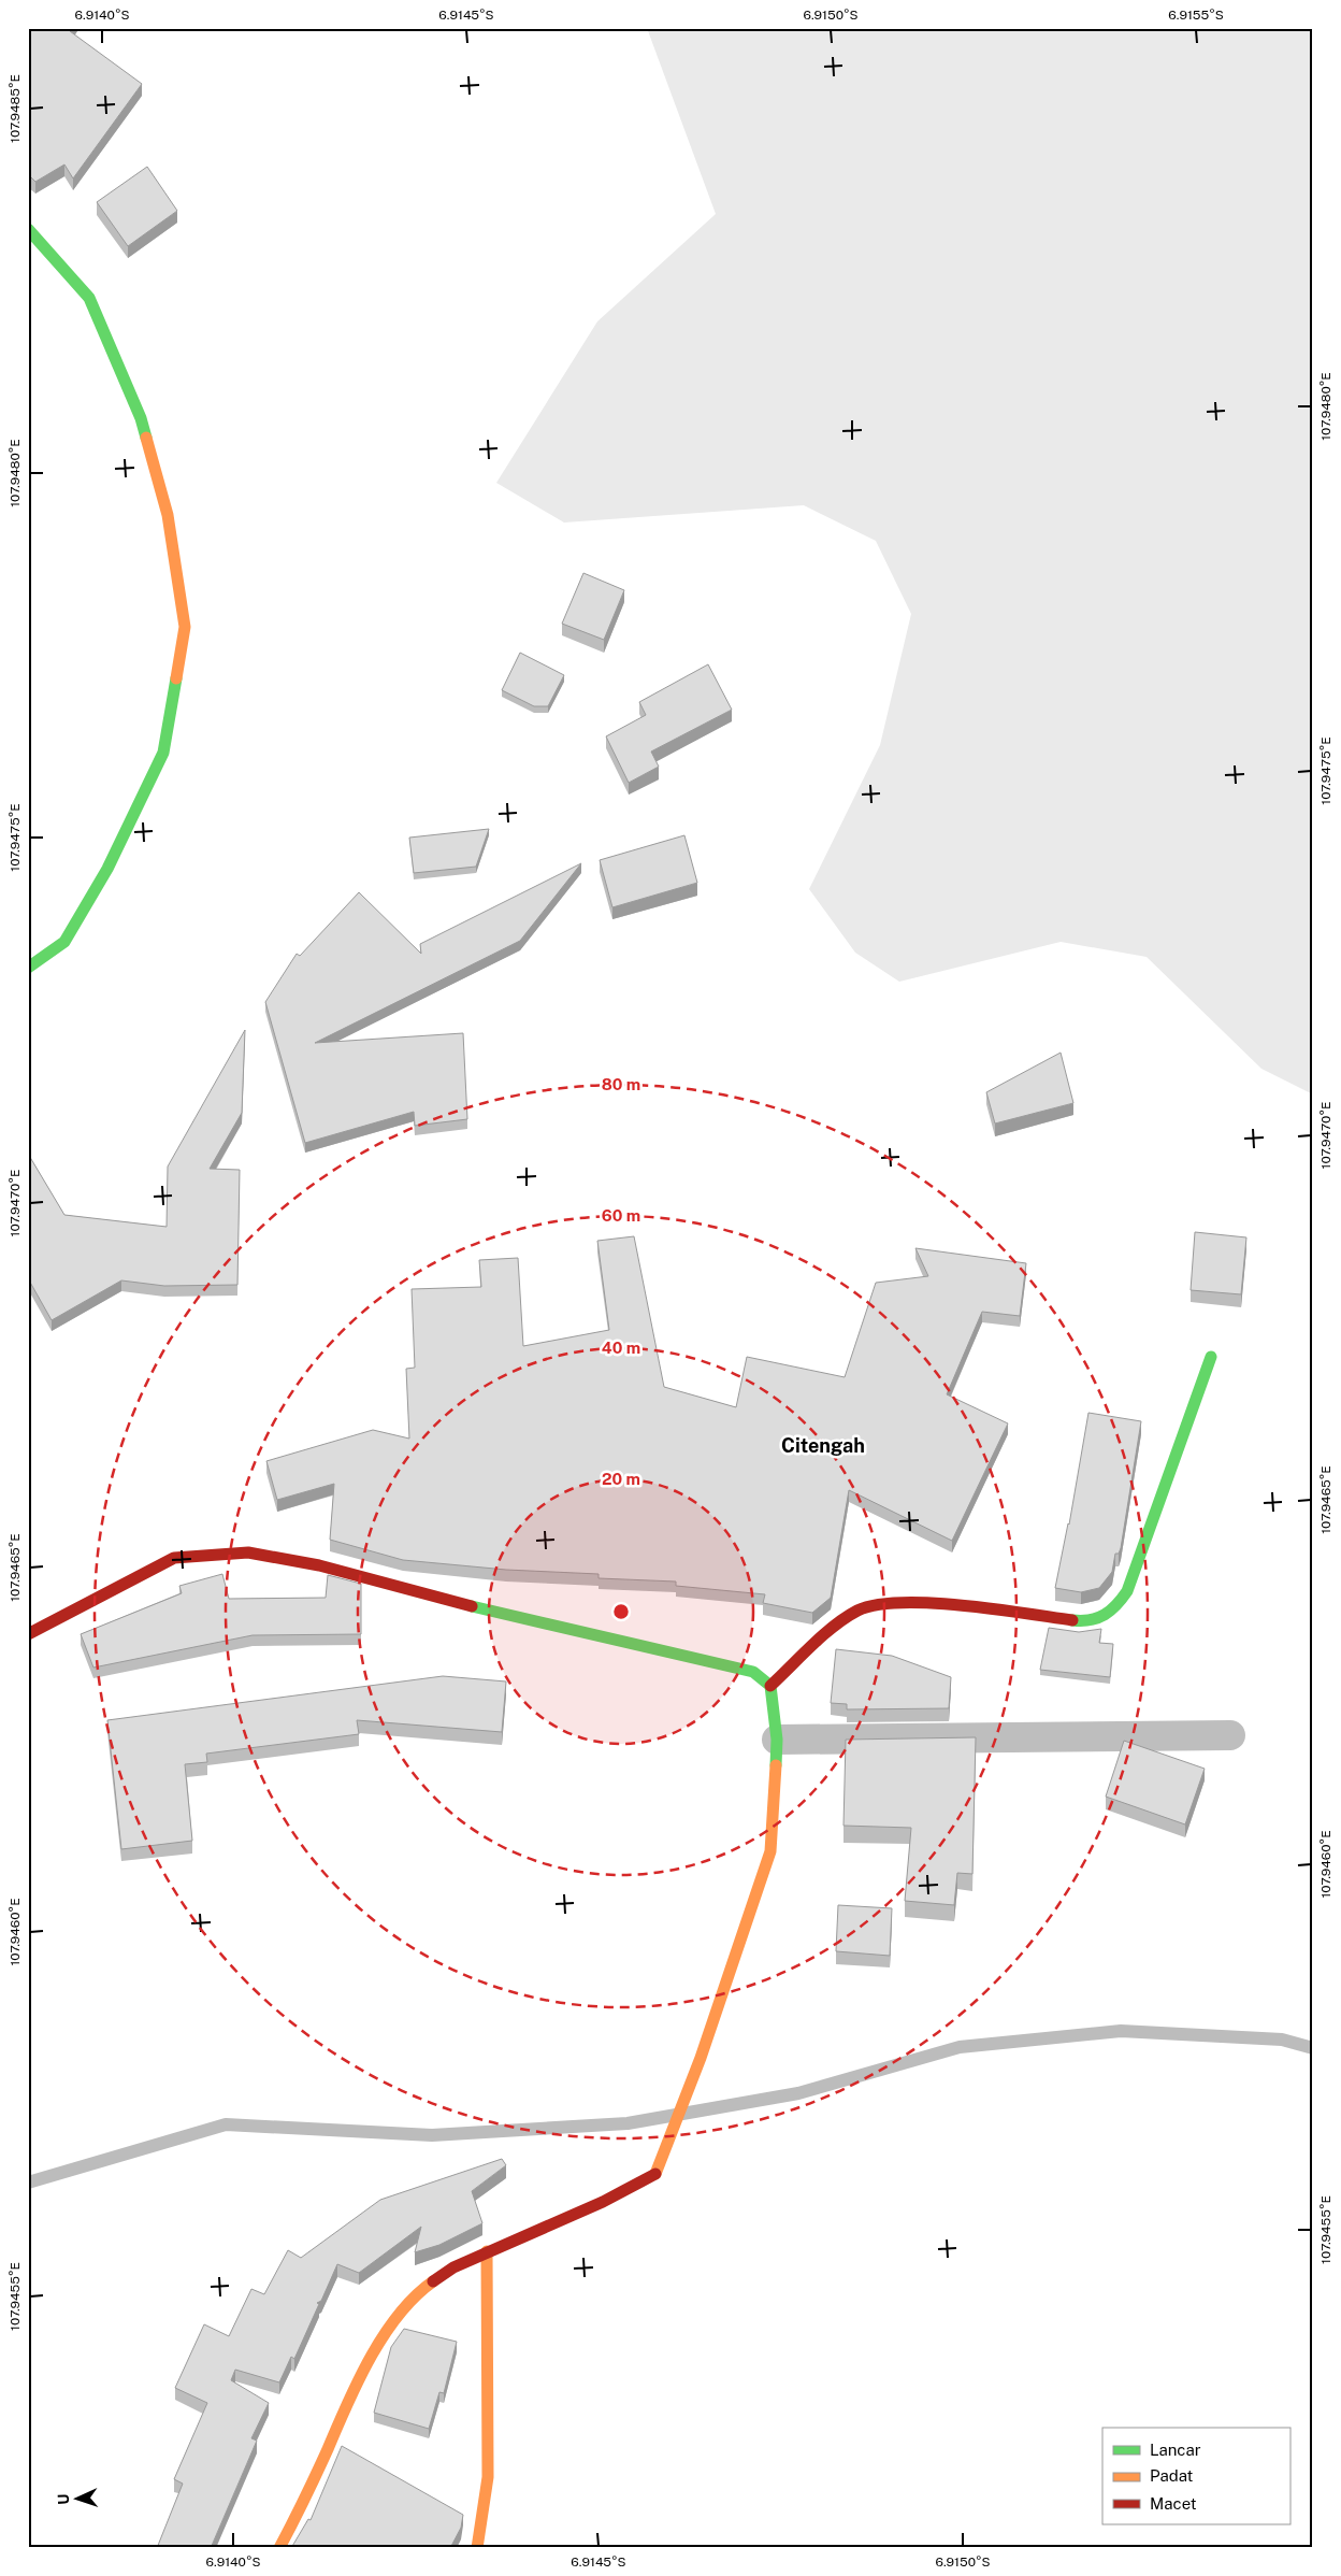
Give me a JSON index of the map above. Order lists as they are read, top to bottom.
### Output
{
  "districts": ["Citengah"],
  "legend": ["Lancar", "Padat", "Macet"],
  "north": "left",
  "coordinates": [
    "6.9140°S",
    "6.9145°S",
    "6.9150°S",
    "6.9155°S",
    "107.9485°E",
    "107.9480°E",
    "107.9475°E",
    "107.9470°E",
    "107.9465°E",
    "107.9460°E",
    "107.9455°E"
  ],
  "rings": [
    "80 m",
    "60 m",
    "40 m",
    "20 m"
  ]
}
